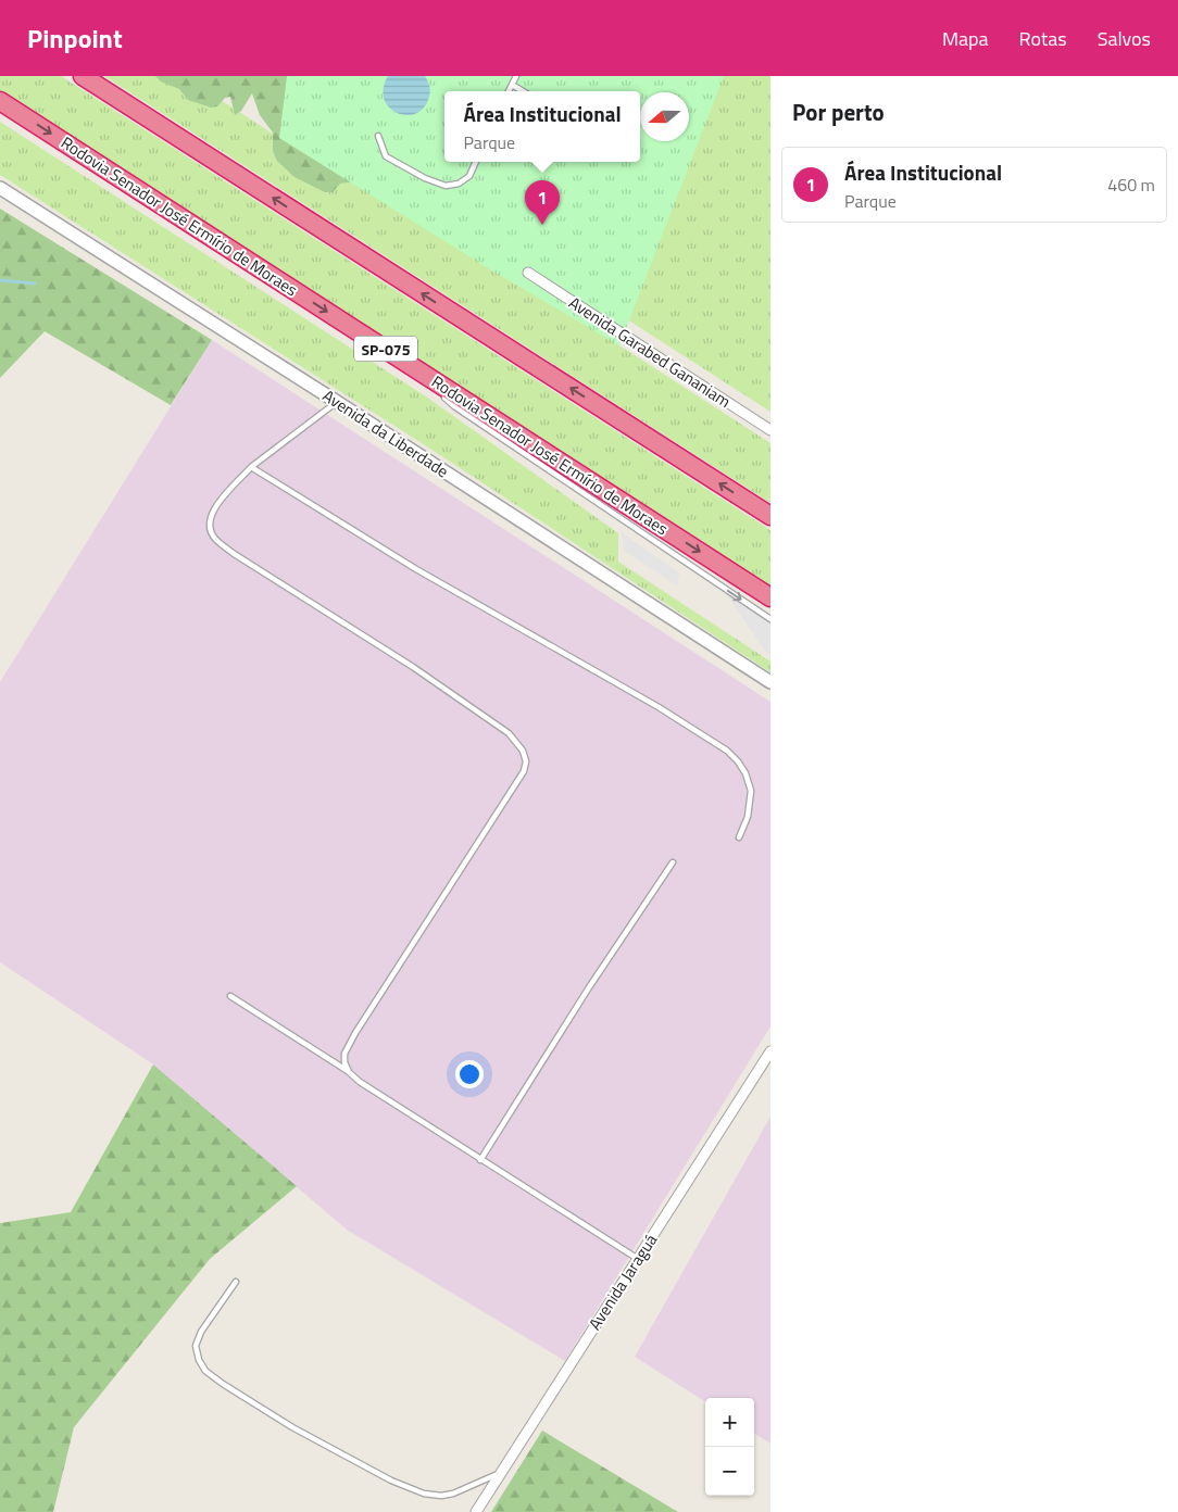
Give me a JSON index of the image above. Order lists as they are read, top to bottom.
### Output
{
  "streets": {
    "highway": ["Rodovia Senador José Ermírio de Moraes", "SP-075"],
    "street": ["Avenida Garabed Gananiam", "Avenida da Liberdade", "Avenida Jaraguá"]
  },
  "north": "left",
  "page": {
    "header": "Pinpoint",
    "nav": ["Mapa", "Rotas", "Salvos"],
    "heading": "Por perto",
    "popup": ["Área Institucional", "Parque"],
    "list": [
      {
        "mark": "1",
        "name": "Área Institucional",
        "note": "Parque",
        "value": "460 m"
      }
    ],
    "pins": "1",
    "map_buttons": ["+", "−"]
  }
}
